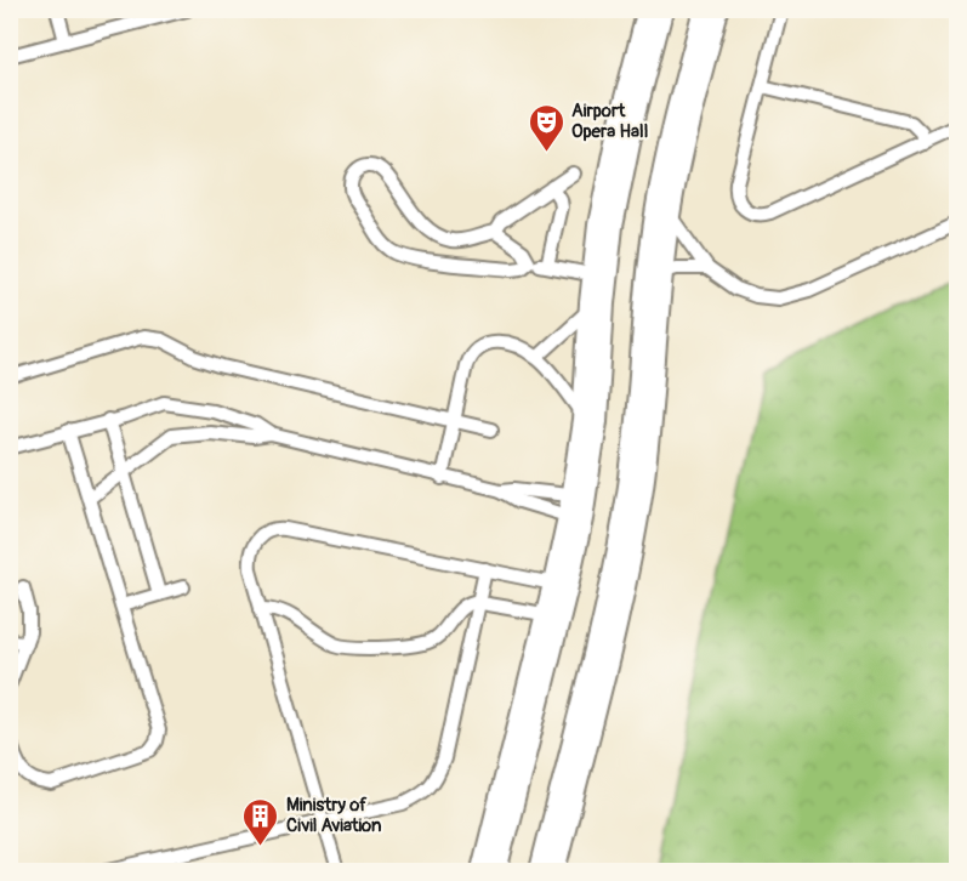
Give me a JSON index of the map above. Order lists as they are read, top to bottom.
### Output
{
  "places": {
    "theatre": ["Airport Opera Hall"],
    "building": ["Ministry of Civil Aviation"]
  }
}
